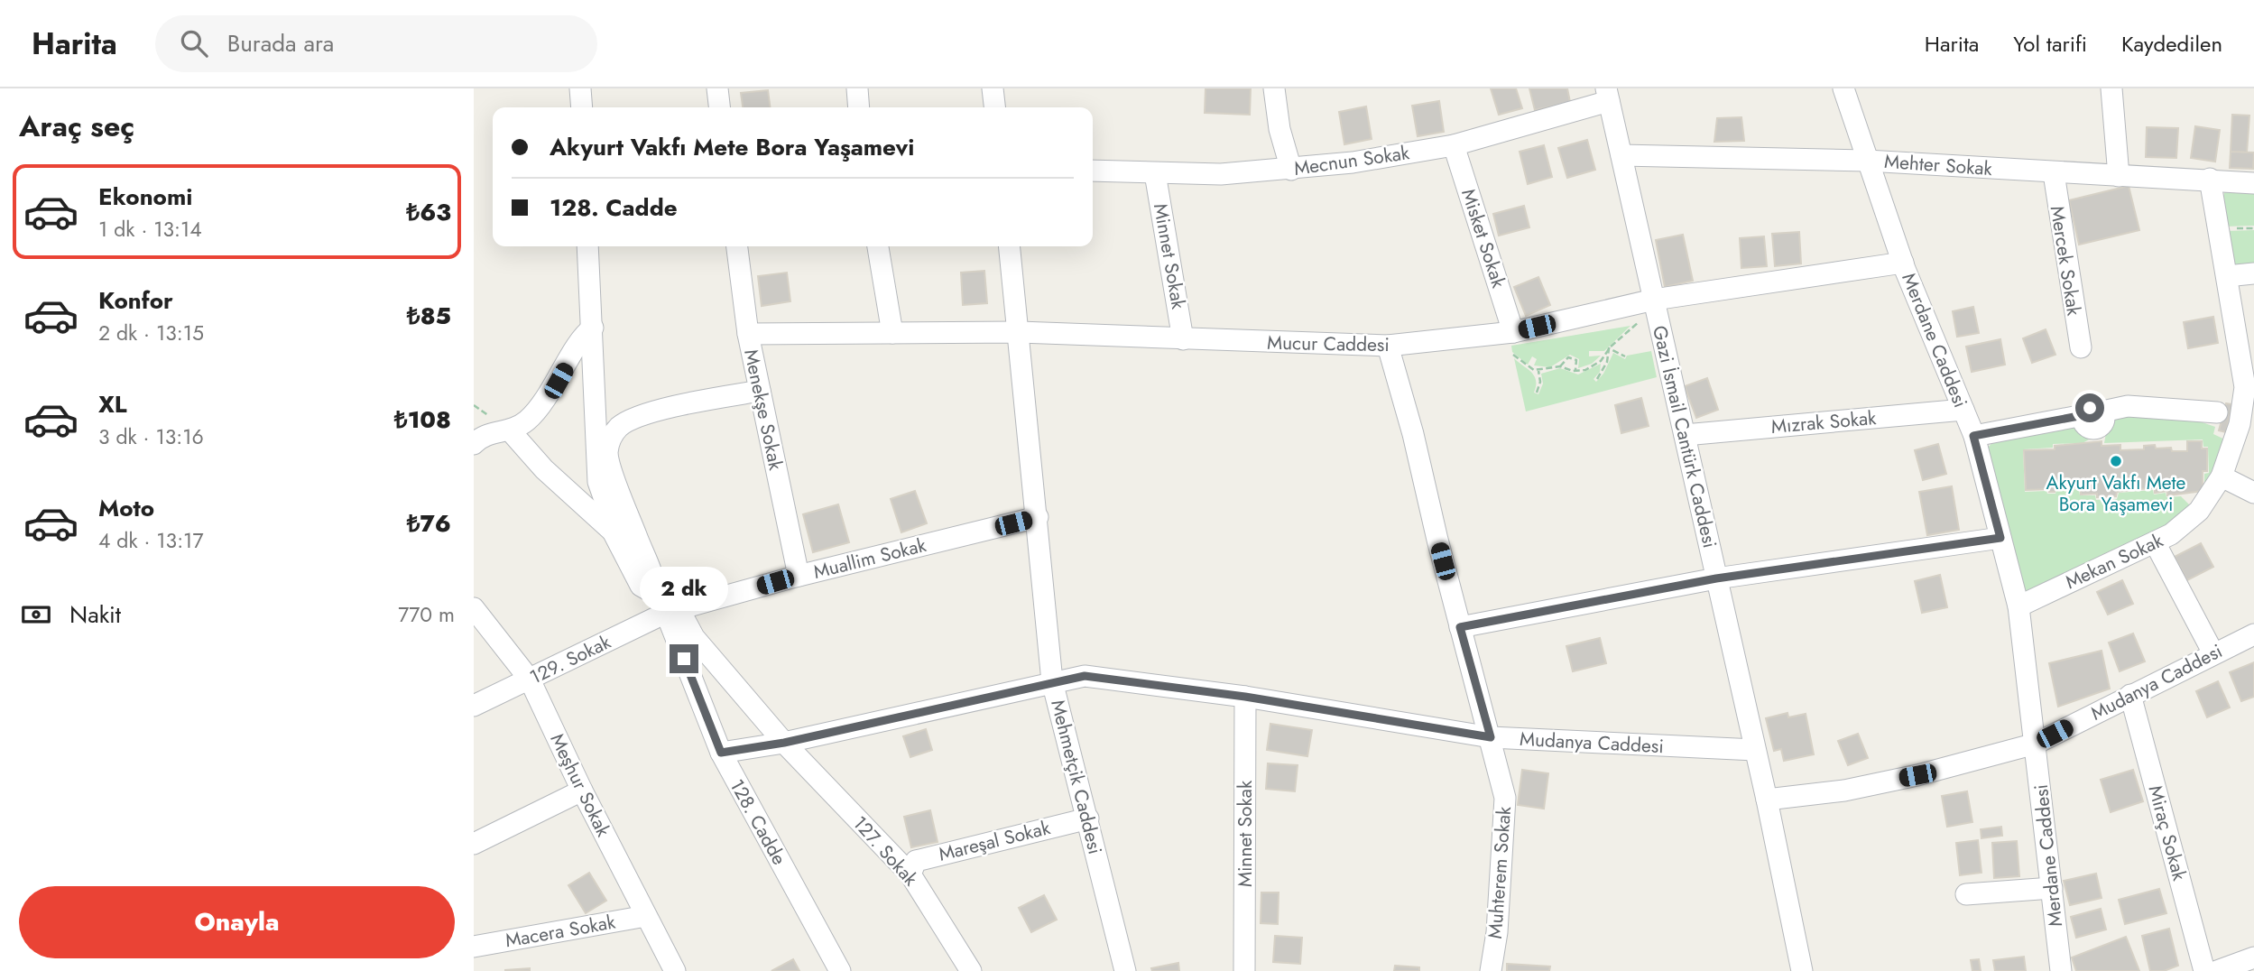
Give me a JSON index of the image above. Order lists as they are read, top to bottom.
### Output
{
  "streets": {
    "street": [
      "Mecnun Sokak",
      "Mehter Sokak",
      "Misket Sokak",
      "Minnet Sokak",
      "Mercek Sokak",
      "Merdane Caddesi",
      "Mucur Caddesi",
      "Menekşe Sokak",
      "Mızrak Sokak",
      "Gazi İsmail Cantürk Caddesi",
      "Muallim Sokak",
      "Mekan Sokak",
      "129. Sokak",
      "Mudanya Caddesi",
      "Mehmetçik Caddesi",
      "Meşhur Sokak",
      "128. Cadde",
      "Miraç Sokak",
      "Mareşal Sokak",
      "127. Sokak",
      "Muhterem Sokak",
      "Macera Sokak"
    ]
  },
  "crossings": [
    ["Mecnun Sokak", "Misket Sokak"],
    ["Mecnun Sokak", "Minnet Sokak"],
    ["Mecnun Sokak", "Gazi İsmail Cantürk Caddesi"],
    ["Mehter Sokak", "Mercek Sokak"],
    ["Mehter Sokak", "Merdane Caddesi"],
    ["Mehter Sokak", "Gazi İsmail Cantürk Caddesi"],
    ["Mehter Sokak", "Mekan Sokak"],
    ["Misket Sokak", "Mucur Caddesi"],
    ["Minnet Sokak", "Mucur Caddesi"],
    ["Minnet Sokak", "Mudanya Caddesi"],
    ["Merdane Caddesi", "Mucur Caddesi"],
    ["Merdane Caddesi", "Mızrak Sokak"],
    ["Merdane Caddesi", "Mekan Sokak"],
    ["Merdane Caddesi", "Mudanya Caddesi"],
    ["Mucur Caddesi", "Menekşe Sokak"],
    ["Mucur Caddesi", "Gazi İsmail Cantürk Caddesi"],
    ["Mucur Caddesi", "Mehmetçik Caddesi"],
    ["Mucur Caddesi", "Muhterem Sokak"],
    ["Menekşe Sokak", "Muallim Sokak"],
    ["Mızrak Sokak", "Gazi İsmail Cantürk Caddesi"],
    ["Gazi İsmail Cantürk Caddesi", "Mudanya Caddesi"],
    ["Muallim Sokak", "129. Sokak"],
    ["Muallim Sokak", "Mehmetçik Caddesi"],
    ["Muallim Sokak", "128. Cadde"],
    ["Muallim Sokak", "127. Sokak"],
    ["129. Sokak", "Meşhur Sokak"],
    ["129. Sokak", "128. Cadde"],
    ["129. Sokak", "127. Sokak"],
    ["Mudanya Caddesi", "Mehmetçik Caddesi"],
    ["Mudanya Caddesi", "128. Cadde"],
    ["Mudanya Caddesi", "Miraç Sokak"],
    ["Mudanya Caddesi", "127. Sokak"],
    ["Mudanya Caddesi", "Muhterem Sokak"],
    ["Mehmetçik Caddesi", "Mareşal Sokak"],
    ["Meşhur Sokak", "Macera Sokak"],
    ["128. Cadde", "127. Sokak"],
    ["Mareşal Sokak", "127. Sokak"]
  ],
  "places": ["Akyurt Vakfı Mete Bora Yaşamevi"],
  "page": {
    "header": "Harita",
    "search": "Burada ara",
    "nav": ["Harita", "Yol tarifi", "Kaydedilen"],
    "heading": "Araç seç",
    "banner": ["Akyurt Vakfı Mete Bora Yaşamevi", "128. Cadde"],
    "list": [
      {
        "name": "Ekonomi",
        "note": "1 dk · 13:14",
        "value": "₺63"
      },
      {
        "name": "Konfor",
        "note": "2 dk · 13:15",
        "value": "₺85"
      },
      {
        "name": "XL",
        "note": "3 dk · 13:16",
        "value": "₺108"
      },
      {
        "name": "Moto",
        "note": "4 dk · 13:17",
        "value": "₺76"
      }
    ],
    "bubble": "2 dk",
    "pay": ["Nakit", "770 m"],
    "buttons": "Onayla"
  }
}
